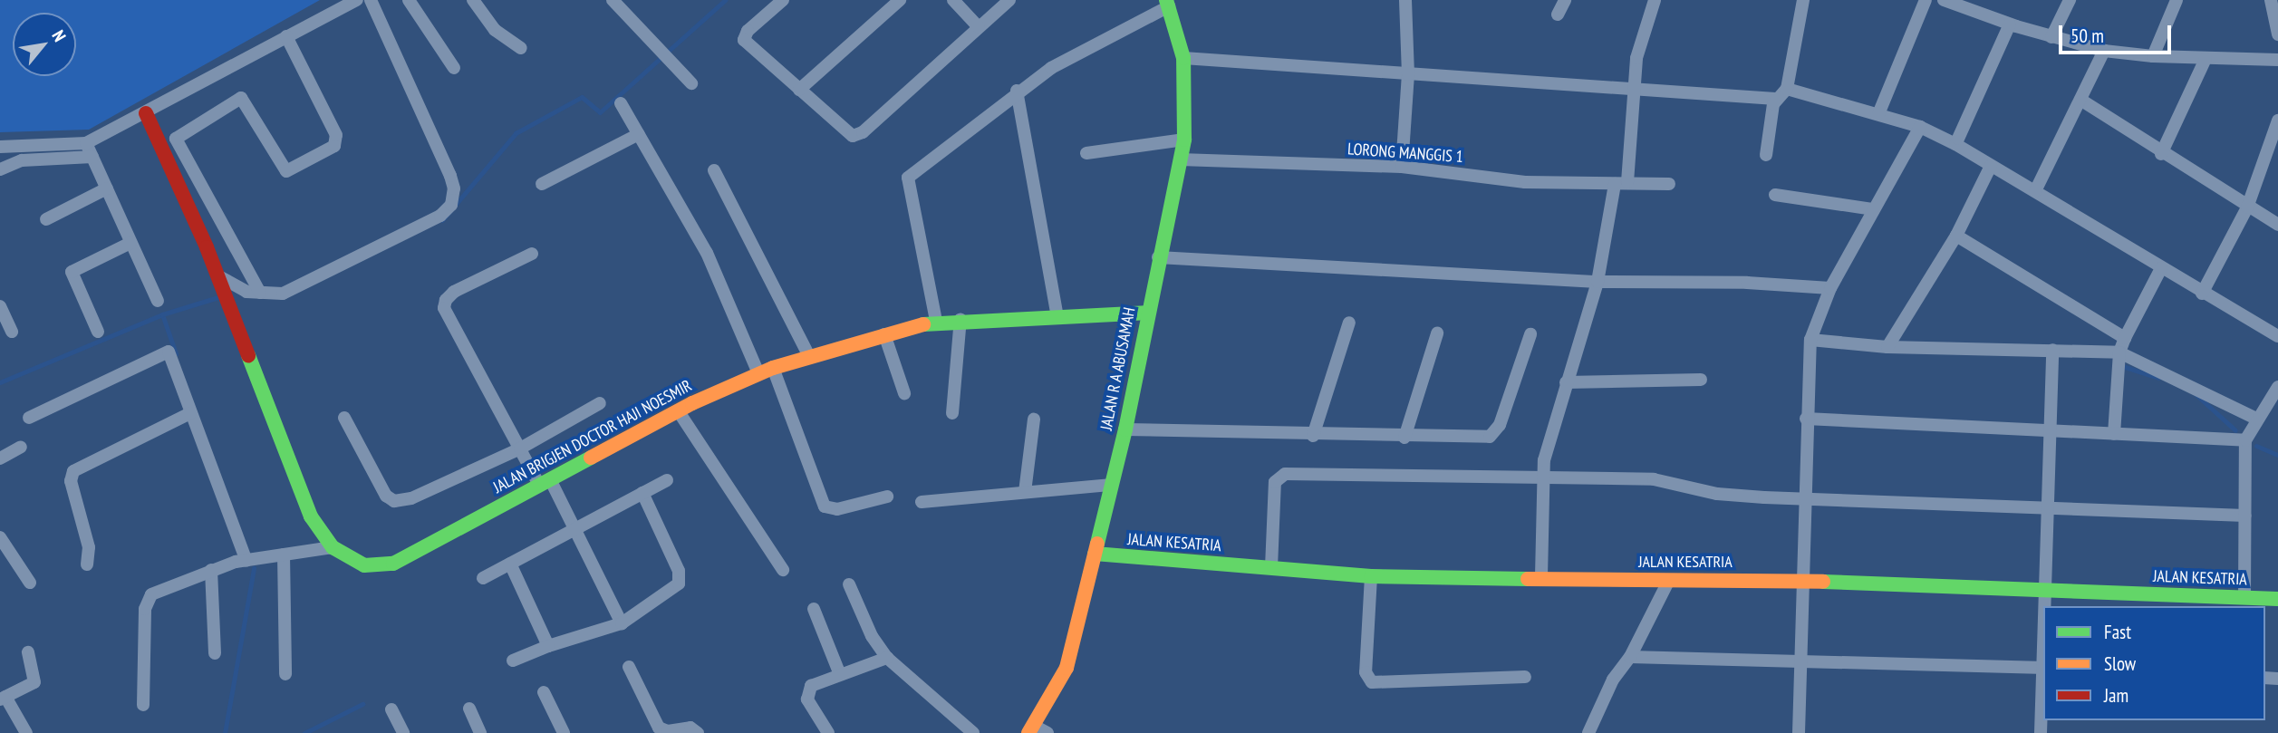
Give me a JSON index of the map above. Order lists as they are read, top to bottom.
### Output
{
  "streets": {
    "street": [
      "LORONG MANGGIS 1",
      "JALAN R A ABUSAMAH",
      "JALAN BRIGJEN DOCTOR HAJI NOESMIR",
      "JALAN KESATRIA"
    ]
  },
  "crossings": [
    ["LORONG MANGGIS 1", "JALAN R A ABUSAMAH"],
    ["JALAN R A ABUSAMAH", "JALAN BRIGJEN DOCTOR HAJI NOESMIR"],
    ["JALAN R A ABUSAMAH", "JALAN KESATRIA"]
  ],
  "legend": ["Fast", "Slow", "Jam"],
  "scale_bar": "50 m",
  "north": "top right"
}
